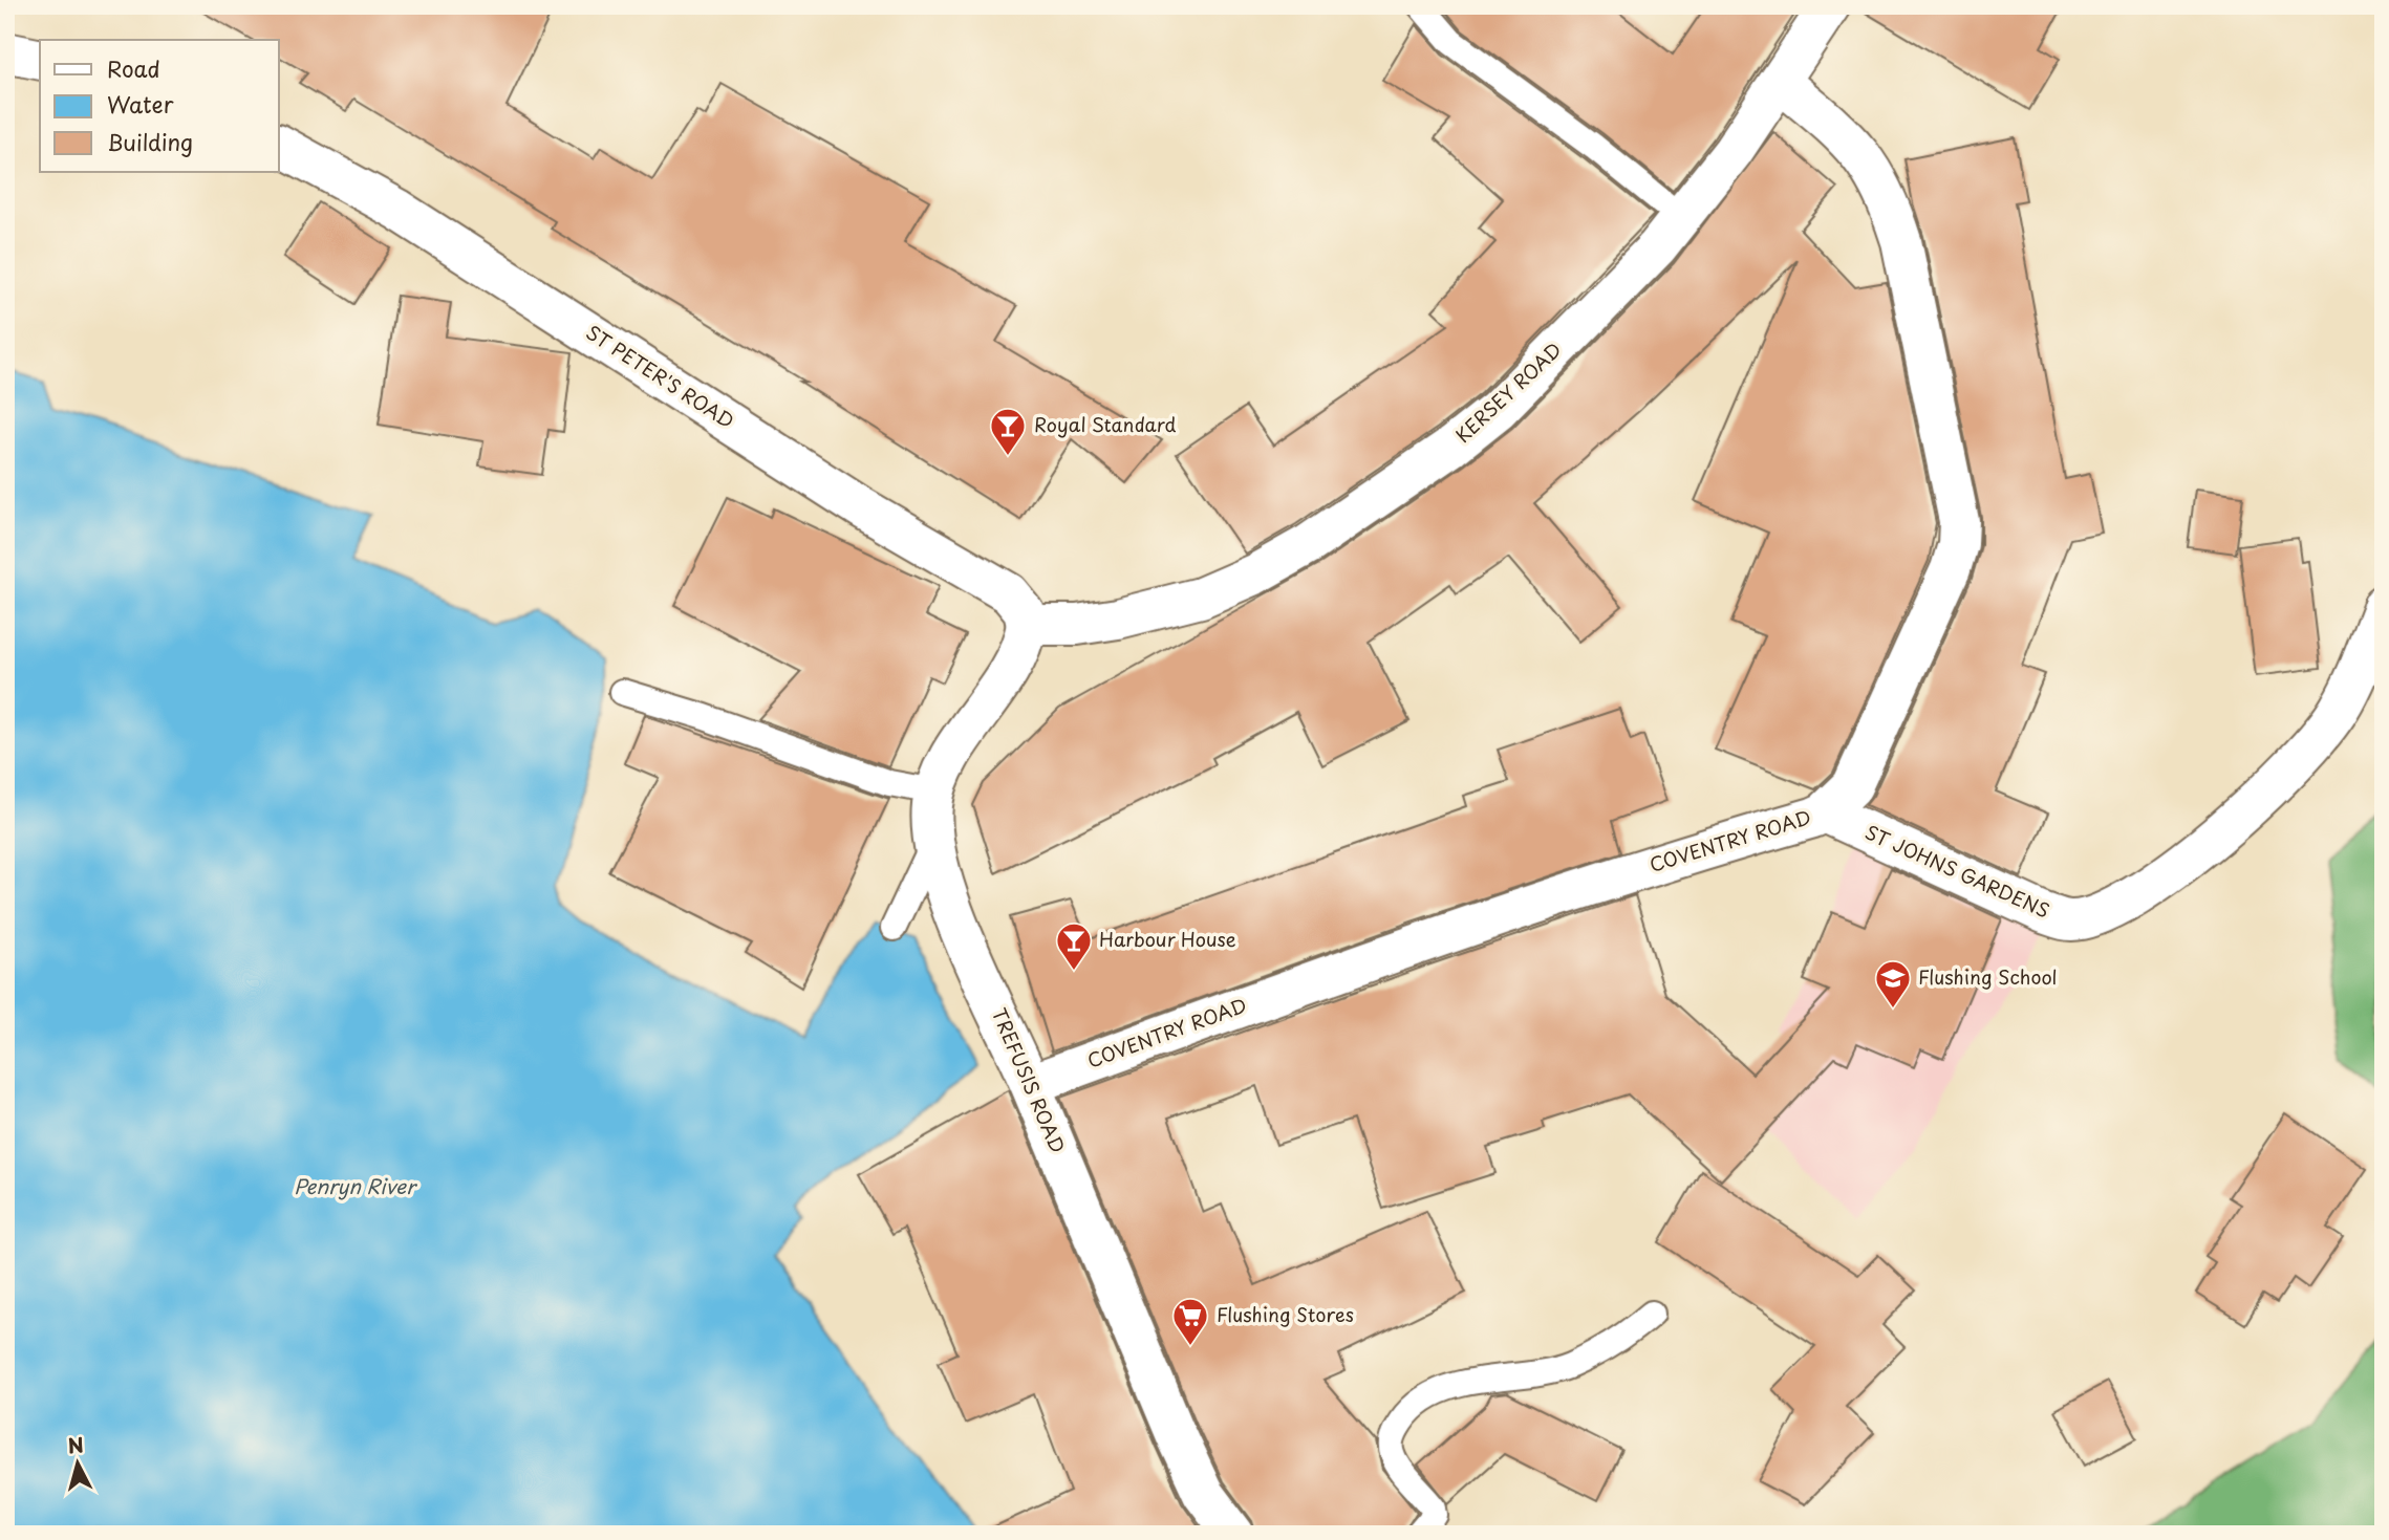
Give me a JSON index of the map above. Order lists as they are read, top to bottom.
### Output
{
  "streets": {
    "street": [
      "ST PETER'S ROAD",
      "KERSEY ROAD",
      "COVENTRY ROAD",
      "ST JOHNS GARDENS",
      "TREFUSIS ROAD"
    ]
  },
  "crossings": [
    ["ST PETER'S ROAD", "KERSEY ROAD"],
    ["ST PETER'S ROAD", "TREFUSIS ROAD"],
    ["KERSEY ROAD", "COVENTRY ROAD"],
    ["KERSEY ROAD", "TREFUSIS ROAD"],
    ["COVENTRY ROAD", "ST JOHNS GARDENS"],
    ["COVENTRY ROAD", "TREFUSIS ROAD"]
  ],
  "water": ["Penryn River"],
  "places": {
    "bar": ["Royal Standard", "Harbour House"],
    "school or university": ["Flushing School"],
    "supermarket": ["Flushing Stores"]
  },
  "legend": ["Road", "Water", "Building"],
  "north": "top"
}
